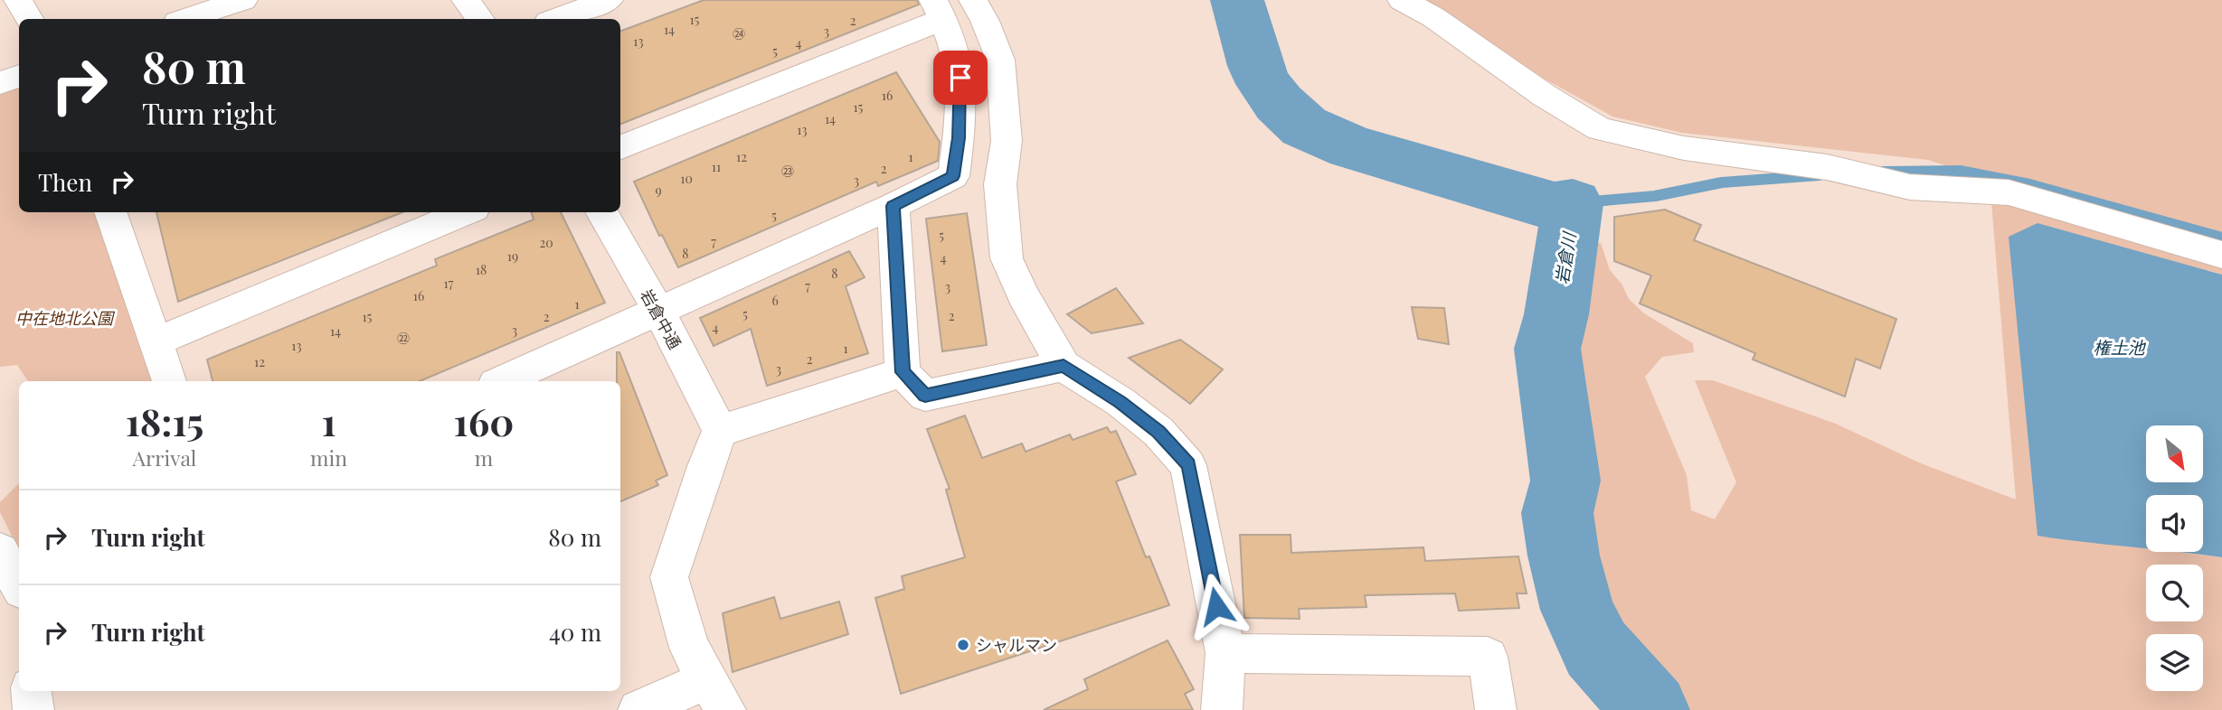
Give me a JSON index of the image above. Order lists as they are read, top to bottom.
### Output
{
  "streets": {
    "street": ["岩倉中通"]
  },
  "water": ["岩倉川", "権土池"],
  "parks": ["中在地北公園"],
  "places": ["シャルマン"],
  "house_numbers": [
    "15",
    "2",
    "14",
    "3",
    "㉔",
    "13",
    "4",
    "5",
    "16",
    "15",
    "14",
    "13",
    "12",
    "1",
    "11",
    "2",
    "㉓",
    "10",
    "3",
    "9",
    "5",
    "5",
    "7",
    "20",
    "8",
    "19",
    "4",
    "18",
    "8",
    "17",
    "7",
    "3",
    "16",
    "6",
    "1",
    "5",
    "2",
    "15",
    "2",
    "4",
    "3",
    "14",
    "㉒",
    "13",
    "1",
    "2",
    "12",
    "3"
  ],
  "north": "bottom right",
  "page": {
    "turn": ["80 m", "Turn right"],
    "then": "Then",
    "eta": [
      "18:15",
      "Arrival",
      "1",
      "min",
      "160",
      "m"
    ],
    "list": [
      {
        "name": "Turn right",
        "value": "80 m"
      },
      {
        "name": "Turn right",
        "value": "40 m"
      }
    ]
  }
}
